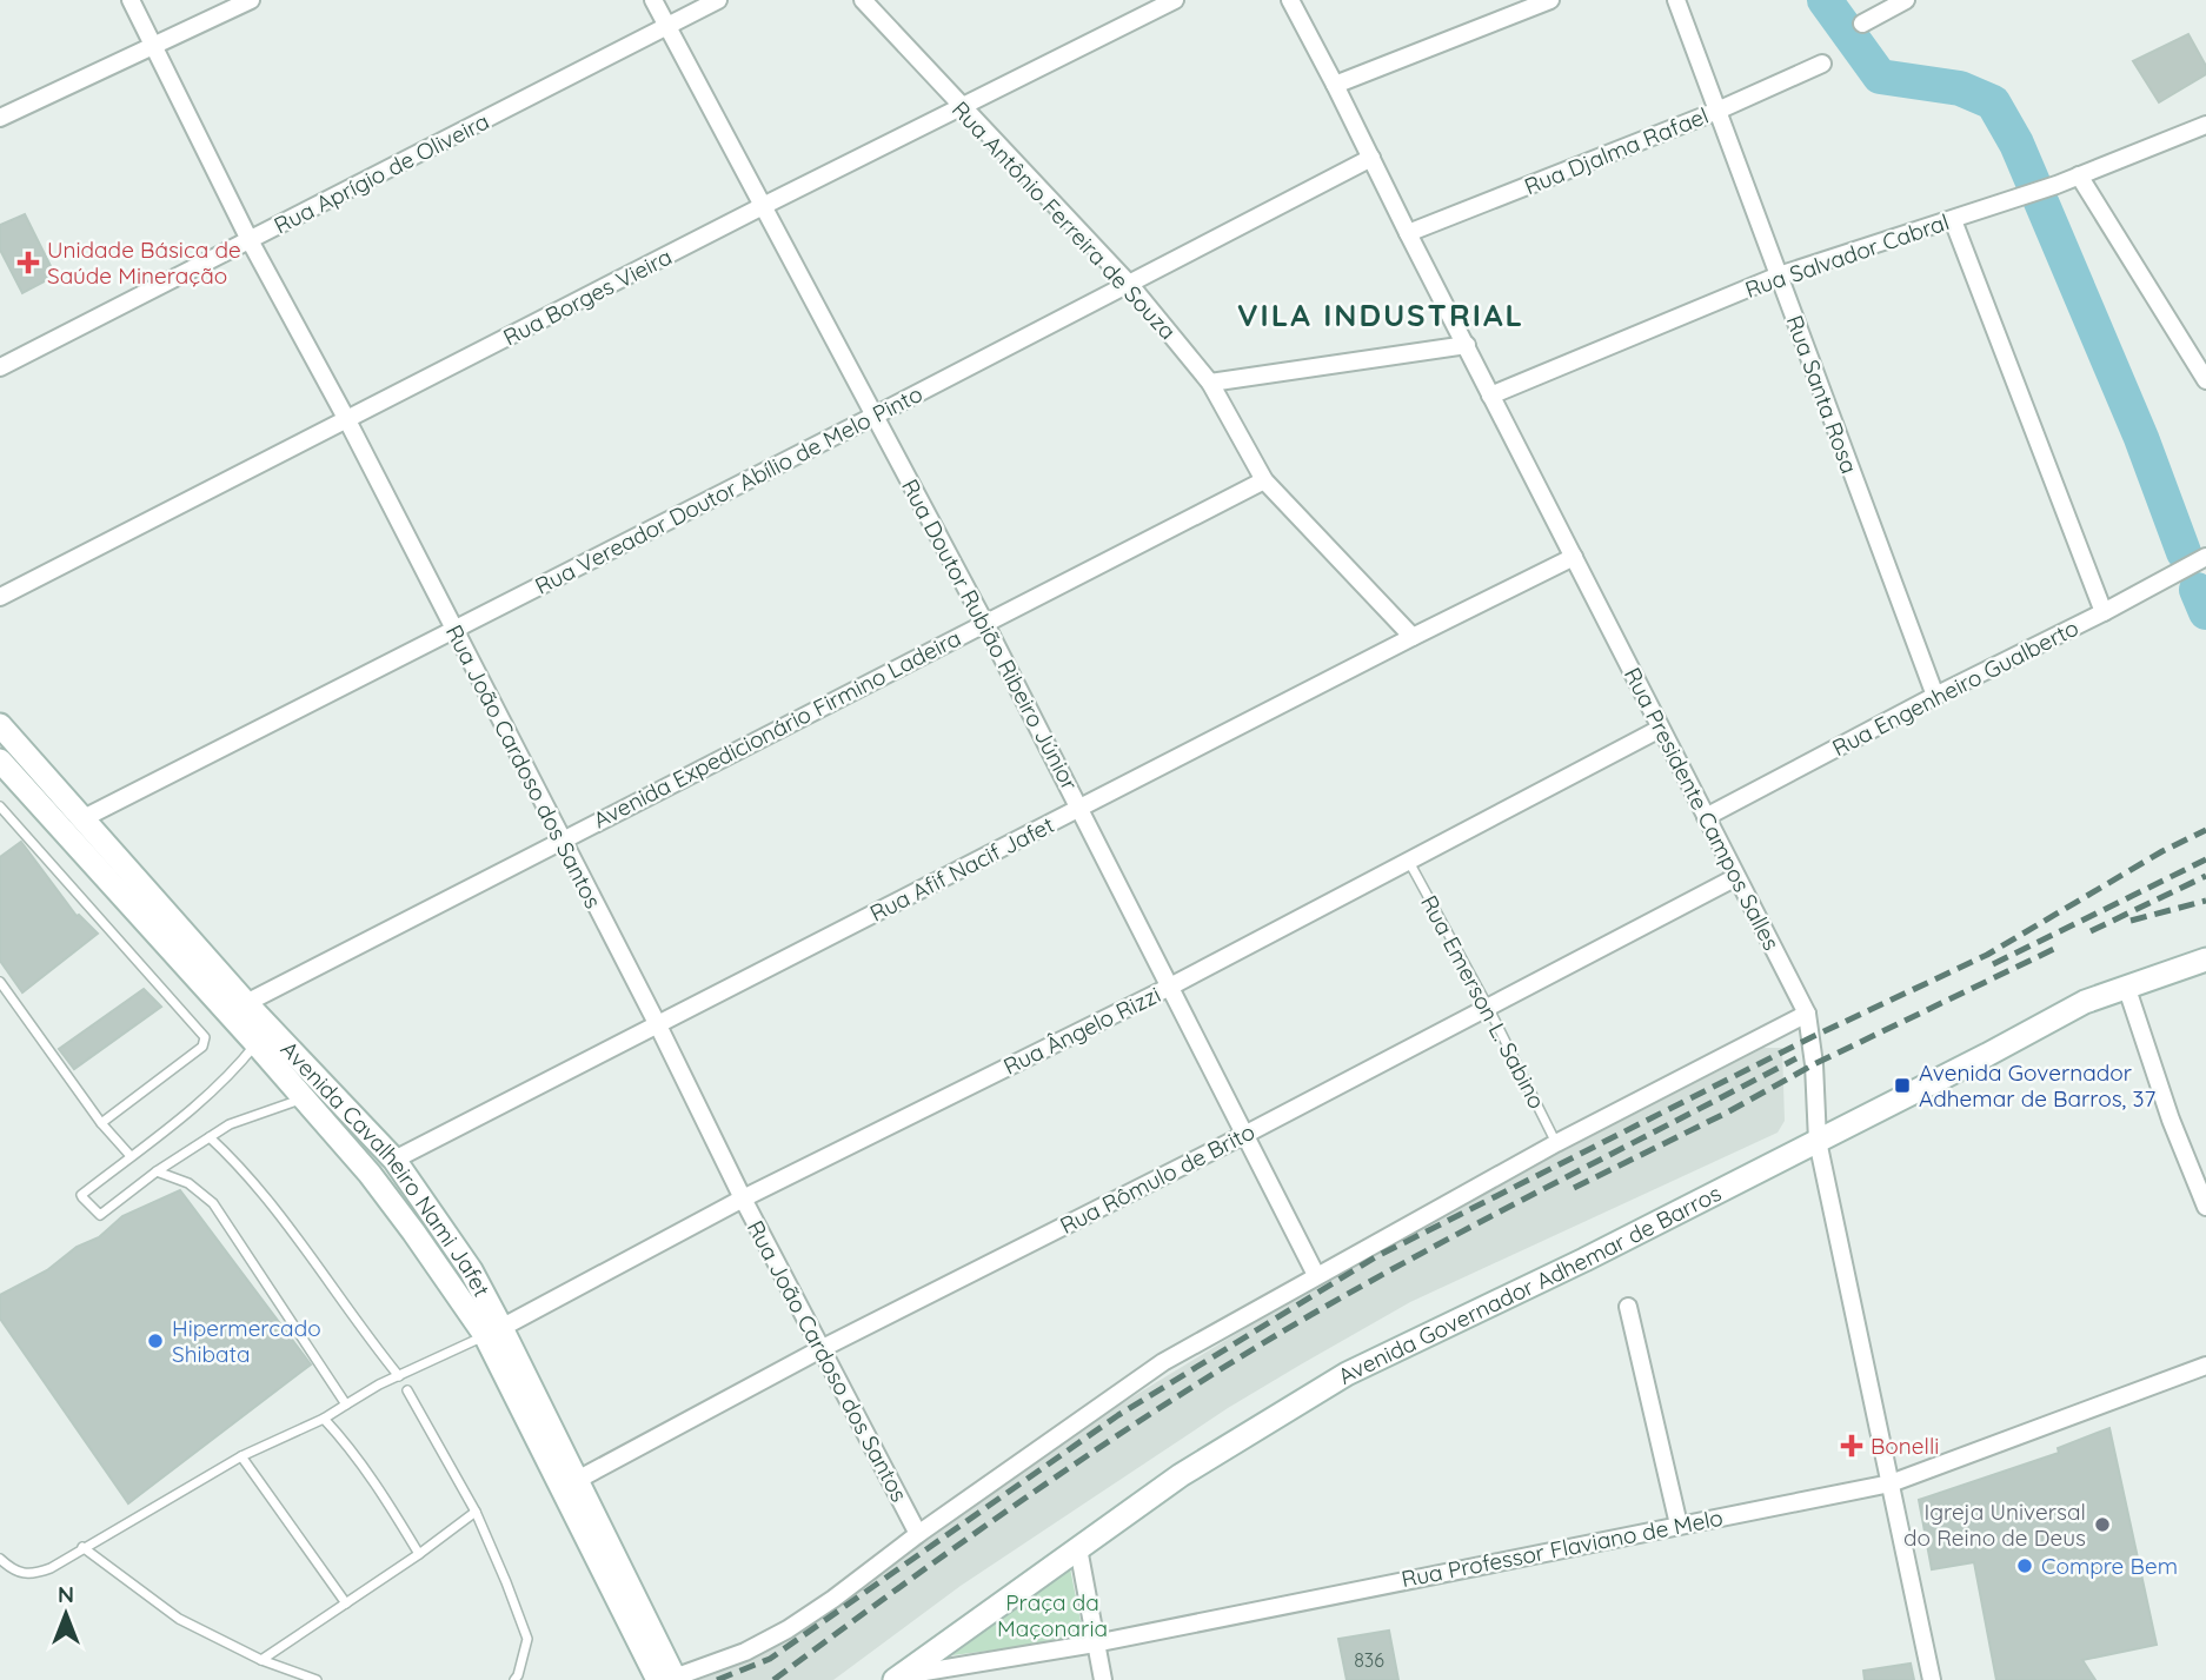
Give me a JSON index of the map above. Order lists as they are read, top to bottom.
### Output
{
  "streets": {
    "main road": ["Avenida Cavalheiro Nami Jafet", "Avenida Governador Adhemar de Barros"],
    "street": [
      "Rua Djalma Rafael",
      "Rua Aprígio de Oliveira",
      "Rua Antônio Ferreira de Souza",
      "Rua Salvador Cabral",
      "Rua Borges Vieira",
      "Rua Santa Rosa",
      "Rua Vereador Doutor Abílio de Melo Pinto",
      "Rua Doutor Rubião Ribeiro Júnior",
      "Rua Engenheiro Gualberto",
      "Avenida Expedicionário Firmino Ladeira",
      "Rua João Cardoso dos Santos",
      "Rua Presidente Campos Salles",
      "Rua Afif Nacif Jafet",
      "Rua Ângelo Rizzi",
      "Rua Rômulo de Brito",
      "Rua Professor Flaviano de Melo"
    ],
    "lane": ["Rua Emerson L. Sabino"]
  },
  "crossings": [
    ["Rua Djalma Rafael", "Rua Santa Rosa"],
    ["Rua Djalma Rafael", "Rua Presidente Campos Salles"],
    ["Rua Aprígio de Oliveira", "Rua Doutor Rubião Ribeiro Júnior"],
    ["Rua Aprígio de Oliveira", "Rua João Cardoso dos Santos"],
    ["Rua Antônio Ferreira de Souza", "Rua Borges Vieira"],
    ["Rua Antônio Ferreira de Souza", "Rua Vereador Doutor Abílio de Melo Pinto"],
    ["Rua Antônio Ferreira de Souza", "Avenida Expedicionário Firmino Ladeira"],
    ["Rua Antônio Ferreira de Souza", "Rua Afif Nacif Jafet"],
    ["Rua Salvador Cabral", "Rua Santa Rosa"],
    ["Rua Salvador Cabral", "Rua Presidente Campos Salles"],
    ["Rua Borges Vieira", "Rua Doutor Rubião Ribeiro Júnior"],
    ["Rua Borges Vieira", "Rua João Cardoso dos Santos"],
    ["Rua Santa Rosa", "Rua Engenheiro Gualberto"],
    ["Rua Vereador Doutor Abílio de Melo Pinto", "Rua Doutor Rubião Ribeiro Júnior"],
    ["Rua Vereador Doutor Abílio de Melo Pinto", "Rua João Cardoso dos Santos"],
    ["Rua Vereador Doutor Abílio de Melo Pinto", "Rua Presidente Campos Salles"],
    ["Rua Vereador Doutor Abílio de Melo Pinto", "Avenida Cavalheiro Nami Jafet"],
    ["Rua Doutor Rubião Ribeiro Júnior", "Avenida Expedicionário Firmino Ladeira"],
    ["Rua Doutor Rubião Ribeiro Júnior", "Rua Afif Nacif Jafet"],
    ["Rua Doutor Rubião Ribeiro Júnior", "Rua Ângelo Rizzi"],
    ["Rua Doutor Rubião Ribeiro Júnior", "Rua Rômulo de Brito"],
    ["Rua Engenheiro Gualberto", "Rua Presidente Campos Salles"],
    ["Avenida Expedicionário Firmino Ladeira", "Rua João Cardoso dos Santos"],
    ["Avenida Expedicionário Firmino Ladeira", "Avenida Cavalheiro Nami Jafet"],
    ["Rua João Cardoso dos Santos", "Rua Afif Nacif Jafet"],
    ["Rua João Cardoso dos Santos", "Rua Ângelo Rizzi"],
    ["Rua João Cardoso dos Santos", "Rua Rômulo de Brito"],
    ["Rua Presidente Campos Salles", "Rua Afif Nacif Jafet"],
    ["Rua Presidente Campos Salles", "Rua Ângelo Rizzi"],
    ["Rua Presidente Campos Salles", "Rua Rômulo de Brito"],
    ["Rua Presidente Campos Salles", "Avenida Governador Adhemar de Barros"],
    ["Rua Presidente Campos Salles", "Rua Professor Flaviano de Melo"],
    ["Rua Afif Nacif Jafet", "Avenida Cavalheiro Nami Jafet"],
    ["Rua Emerson L. Sabino", "Rua Ângelo Rizzi"],
    ["Rua Emerson L. Sabino", "Rua Rômulo de Brito"],
    ["Rua Ângelo Rizzi", "Avenida Cavalheiro Nami Jafet"],
    ["Avenida Cavalheiro Nami Jafet", "Rua Rômulo de Brito"],
    ["Avenida Governador Adhemar de Barros", "Rua Professor Flaviano de Melo"]
  ],
  "districts": ["VILA INDUSTRIAL"],
  "parks": ["Praça da Maçonaria"],
  "places": {
    "health": ["Unidade Básica de Saúde Mineração", "Bonelli"],
    "transit": ["Avenida Governador Adhemar de Barros, 37"],
    "other": ["Hipermercado Shibata", "Igreja Universal do Reino de Deus", "Compre Bem"]
  },
  "house_numbers": ["836"],
  "north": "top"
}
